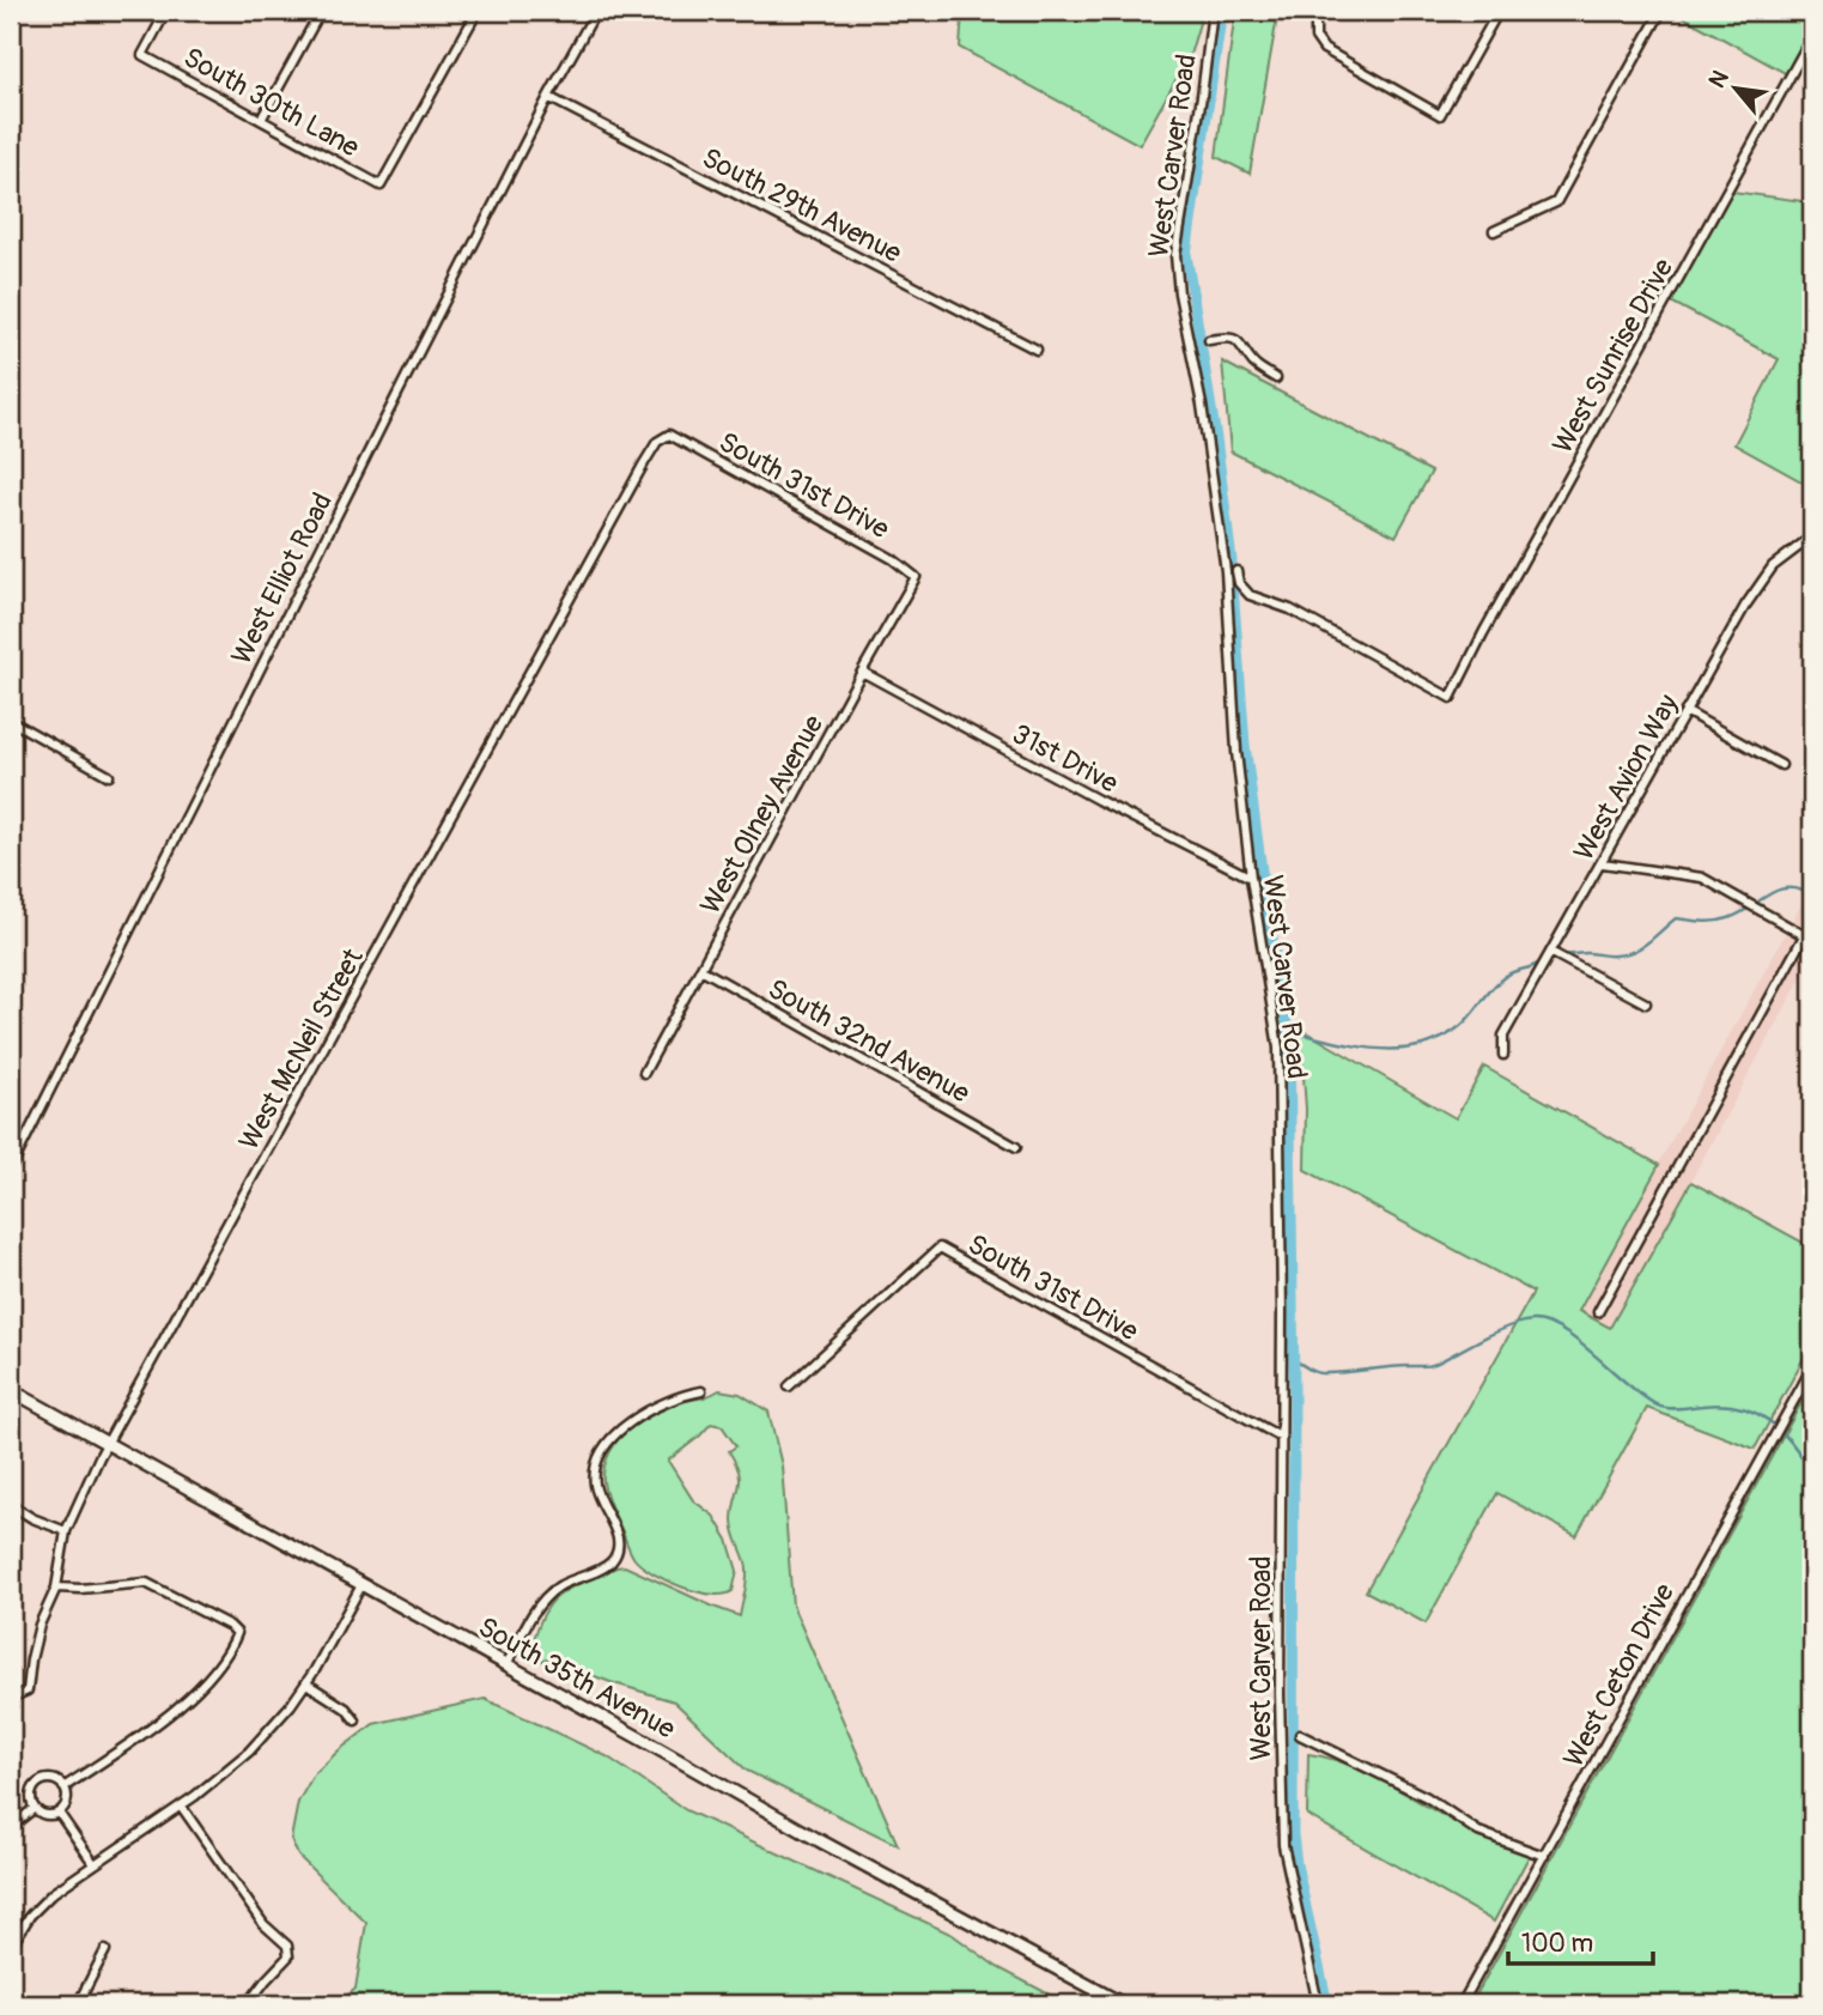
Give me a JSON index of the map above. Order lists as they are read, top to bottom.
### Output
{
  "streets": {
    "street": [
      "South 30th Lane",
      "West Carver Road",
      "South 29th Avenue",
      "West Sunrise Drive",
      "South 31st Drive",
      "West Elliot Road",
      "31st Drive",
      "West Avion Way",
      "West Olney Avenue",
      "South 32nd Avenue",
      "West McNeil Street",
      "West Ceton Drive",
      "South 35th Avenue"
    ]
  },
  "crossings": [
    ["West Carver Road", "South 31st Drive"],
    ["West Carver Road", "31st Drive"],
    ["South 29th Avenue", "West Elliot Road"],
    ["South 31st Drive", "West Olney Avenue"],
    ["South 31st Drive", "West McNeil Street"],
    ["31st Drive", "West Olney Avenue"],
    ["West Olney Avenue", "South 32nd Avenue"],
    ["West McNeil Street", "South 35th Avenue"]
  ],
  "scale_bar": "100 m",
  "north": "top left"
}
